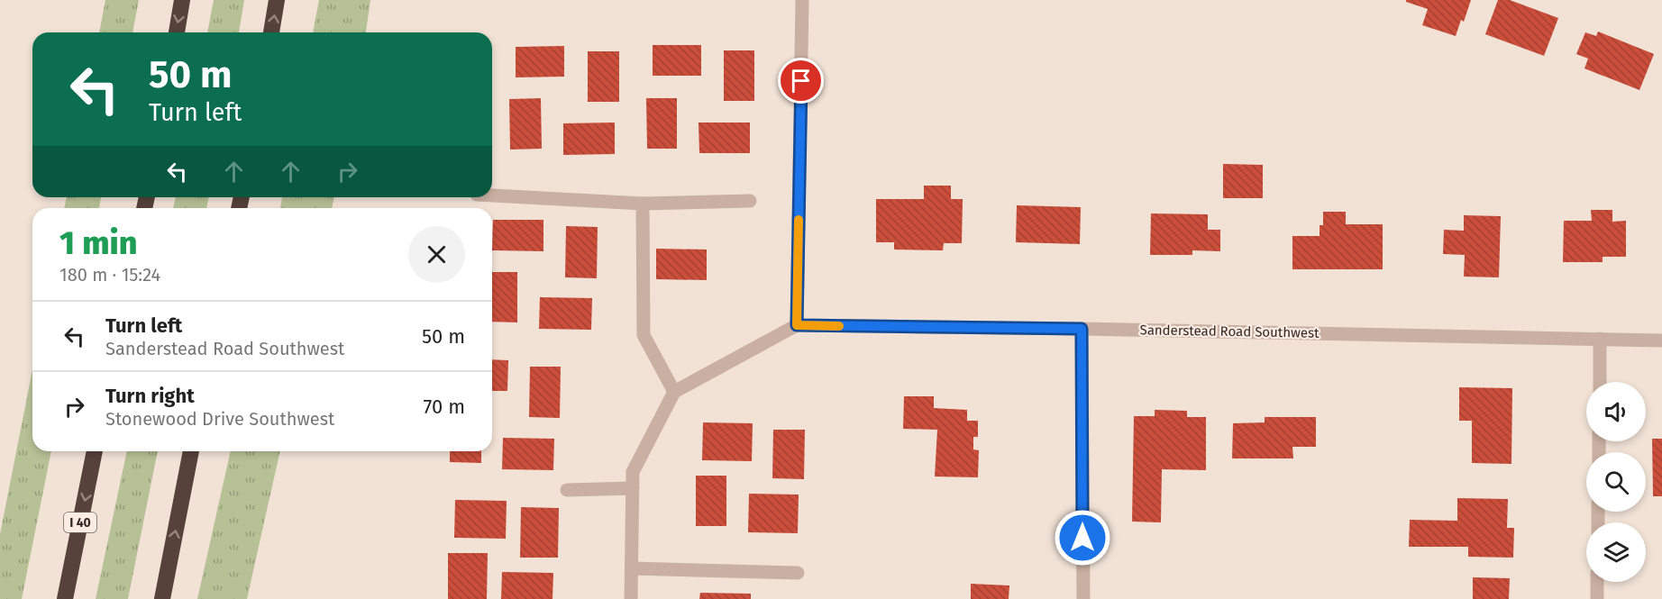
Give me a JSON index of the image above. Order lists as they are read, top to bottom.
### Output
{
  "streets": {
    "highway": ["I 40"],
    "street": ["Sanderstead Road Southwest"]
  },
  "page": {
    "turn": ["50 m", "Turn left"],
    "heading": ["1 min", "180 m · 15:24"],
    "list": [
      {
        "name": "Turn left",
        "note": "Sanderstead Road Southwest",
        "value": "50 m"
      },
      {
        "name": "Turn right",
        "note": "Stonewood Drive Southwest",
        "value": "70 m"
      }
    ]
  }
}
